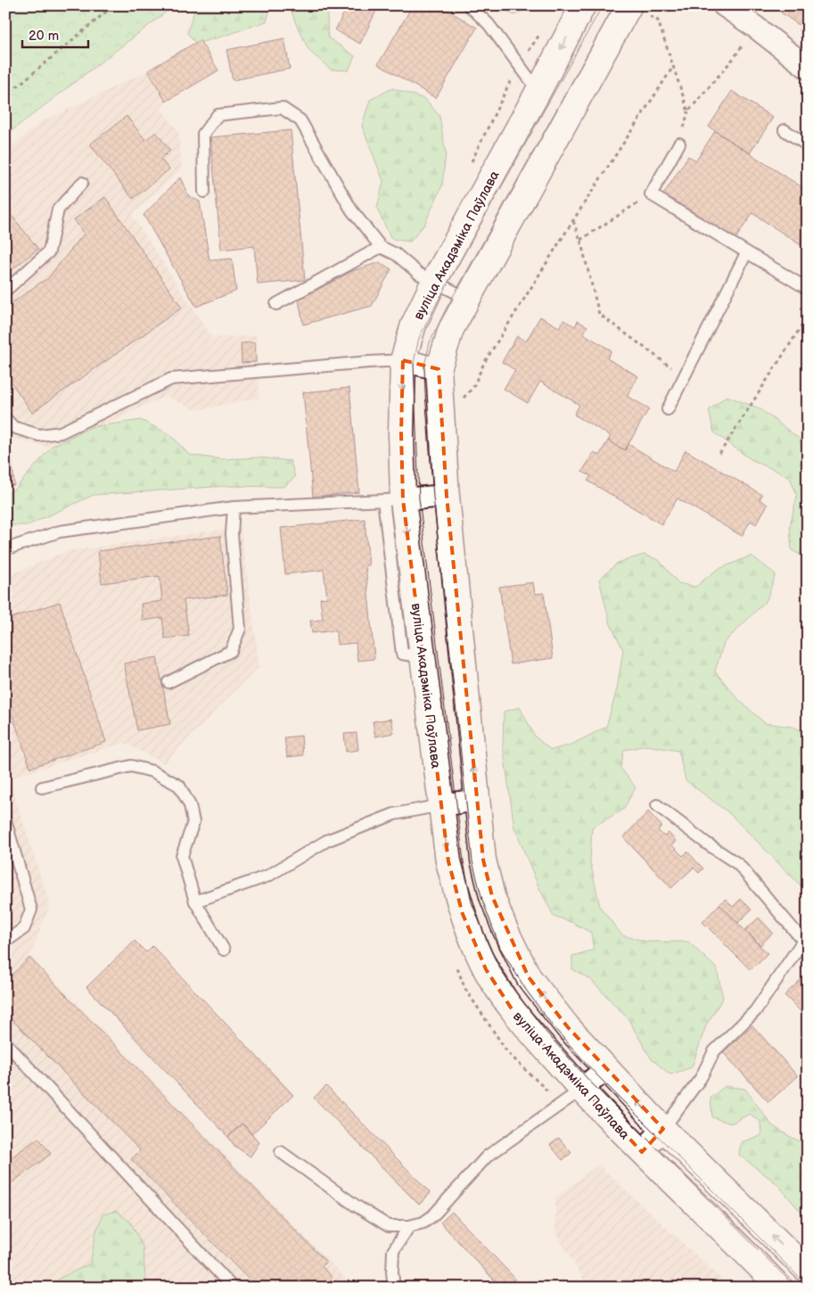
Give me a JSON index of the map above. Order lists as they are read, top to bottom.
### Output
{
  "streets": {
    "main road": ["вуліца Акадэміка Паўлава"]
  },
  "scale_bar": "20 m"
}
